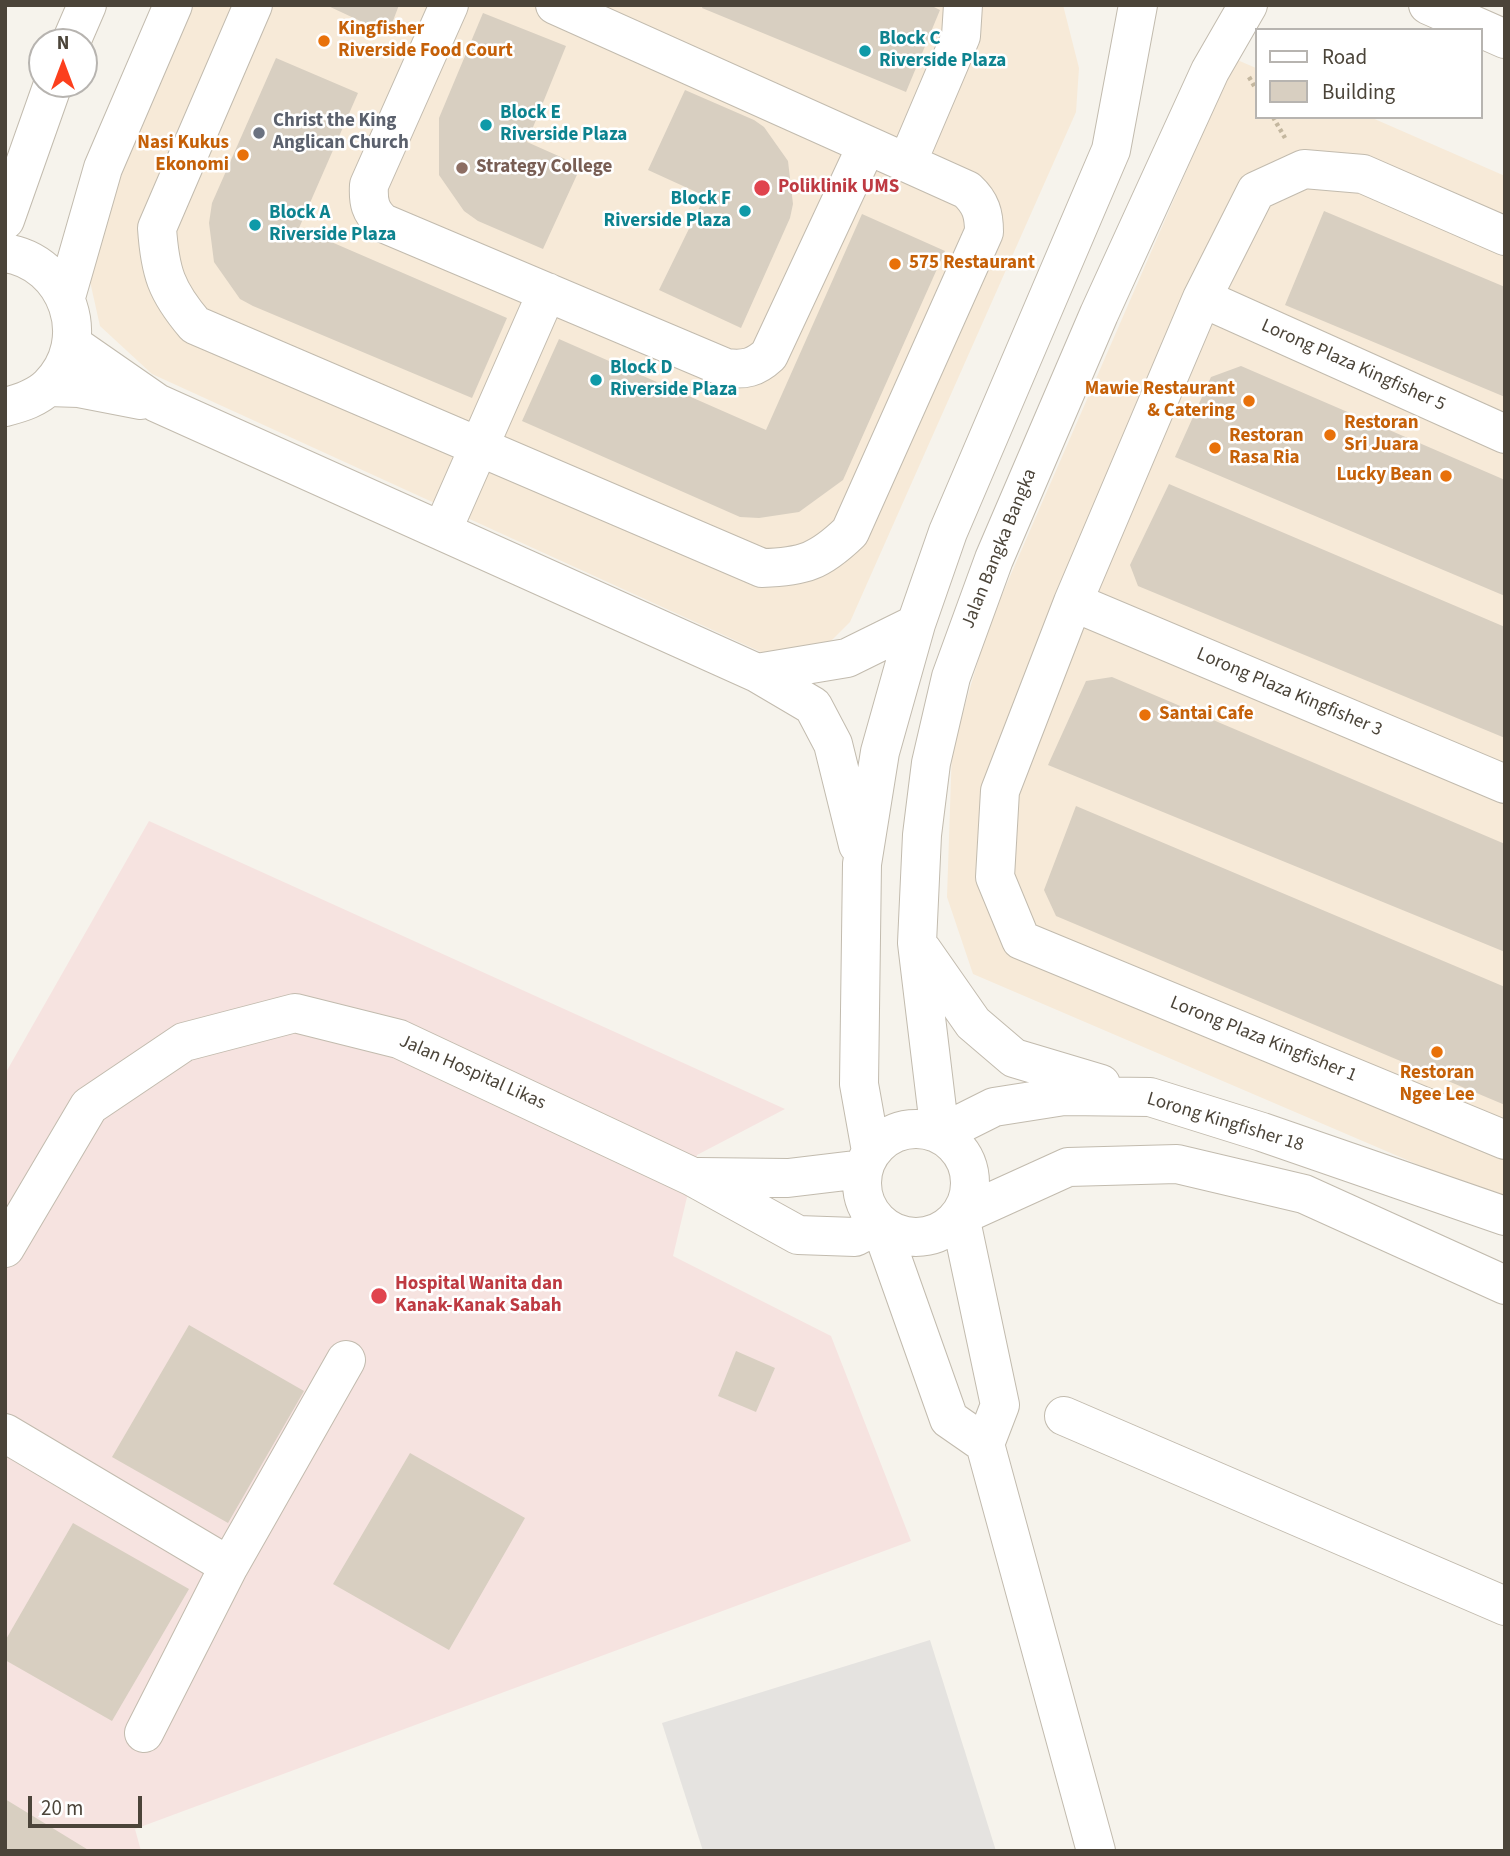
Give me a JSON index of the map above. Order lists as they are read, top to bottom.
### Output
{
  "streets": {
    "street": [
      "Lorong Plaza Kingfisher 5",
      "Jalan Bangka Bangka",
      "Lorong Plaza Kingfisher 3",
      "Lorong Plaza Kingfisher 1",
      "Jalan Hospital Likas",
      "Lorong Kingfisher 18"
    ]
  },
  "crossings": [
    ["Jalan Bangka Bangka", "Jalan Hospital Likas"],
    ["Jalan Bangka Bangka", "Lorong Kingfisher 18"],
    ["Lorong Plaza Kingfisher 3", "Lorong Plaza Kingfisher 1"],
    ["Jalan Hospital Likas", "Lorong Kingfisher 18"]
  ],
  "places": [
    "Kingfisher Riverside Food Court",
    "Block C Riverside Plaza",
    "Block E Riverside Plaza",
    "Christ the King Anglican Church",
    "Nasi Kukus Ekonomi",
    "Strategy College",
    "Poliklinik UMS",
    "Block F Riverside Plaza",
    "Block A Riverside Plaza",
    "575 Restaurant",
    "Block D Riverside Plaza",
    "Mawie Restaurant & Catering",
    "Restoran Sri Juara",
    "Restoran Rasa Ria",
    "Lucky Bean",
    "Santai Cafe",
    "Restoran Ngee Lee",
    "Hospital Wanita dan Kanak-Kanak Sabah"
  ],
  "legend": ["Road", "Building"],
  "scale_bar": "20 m",
  "north": "top"
}
